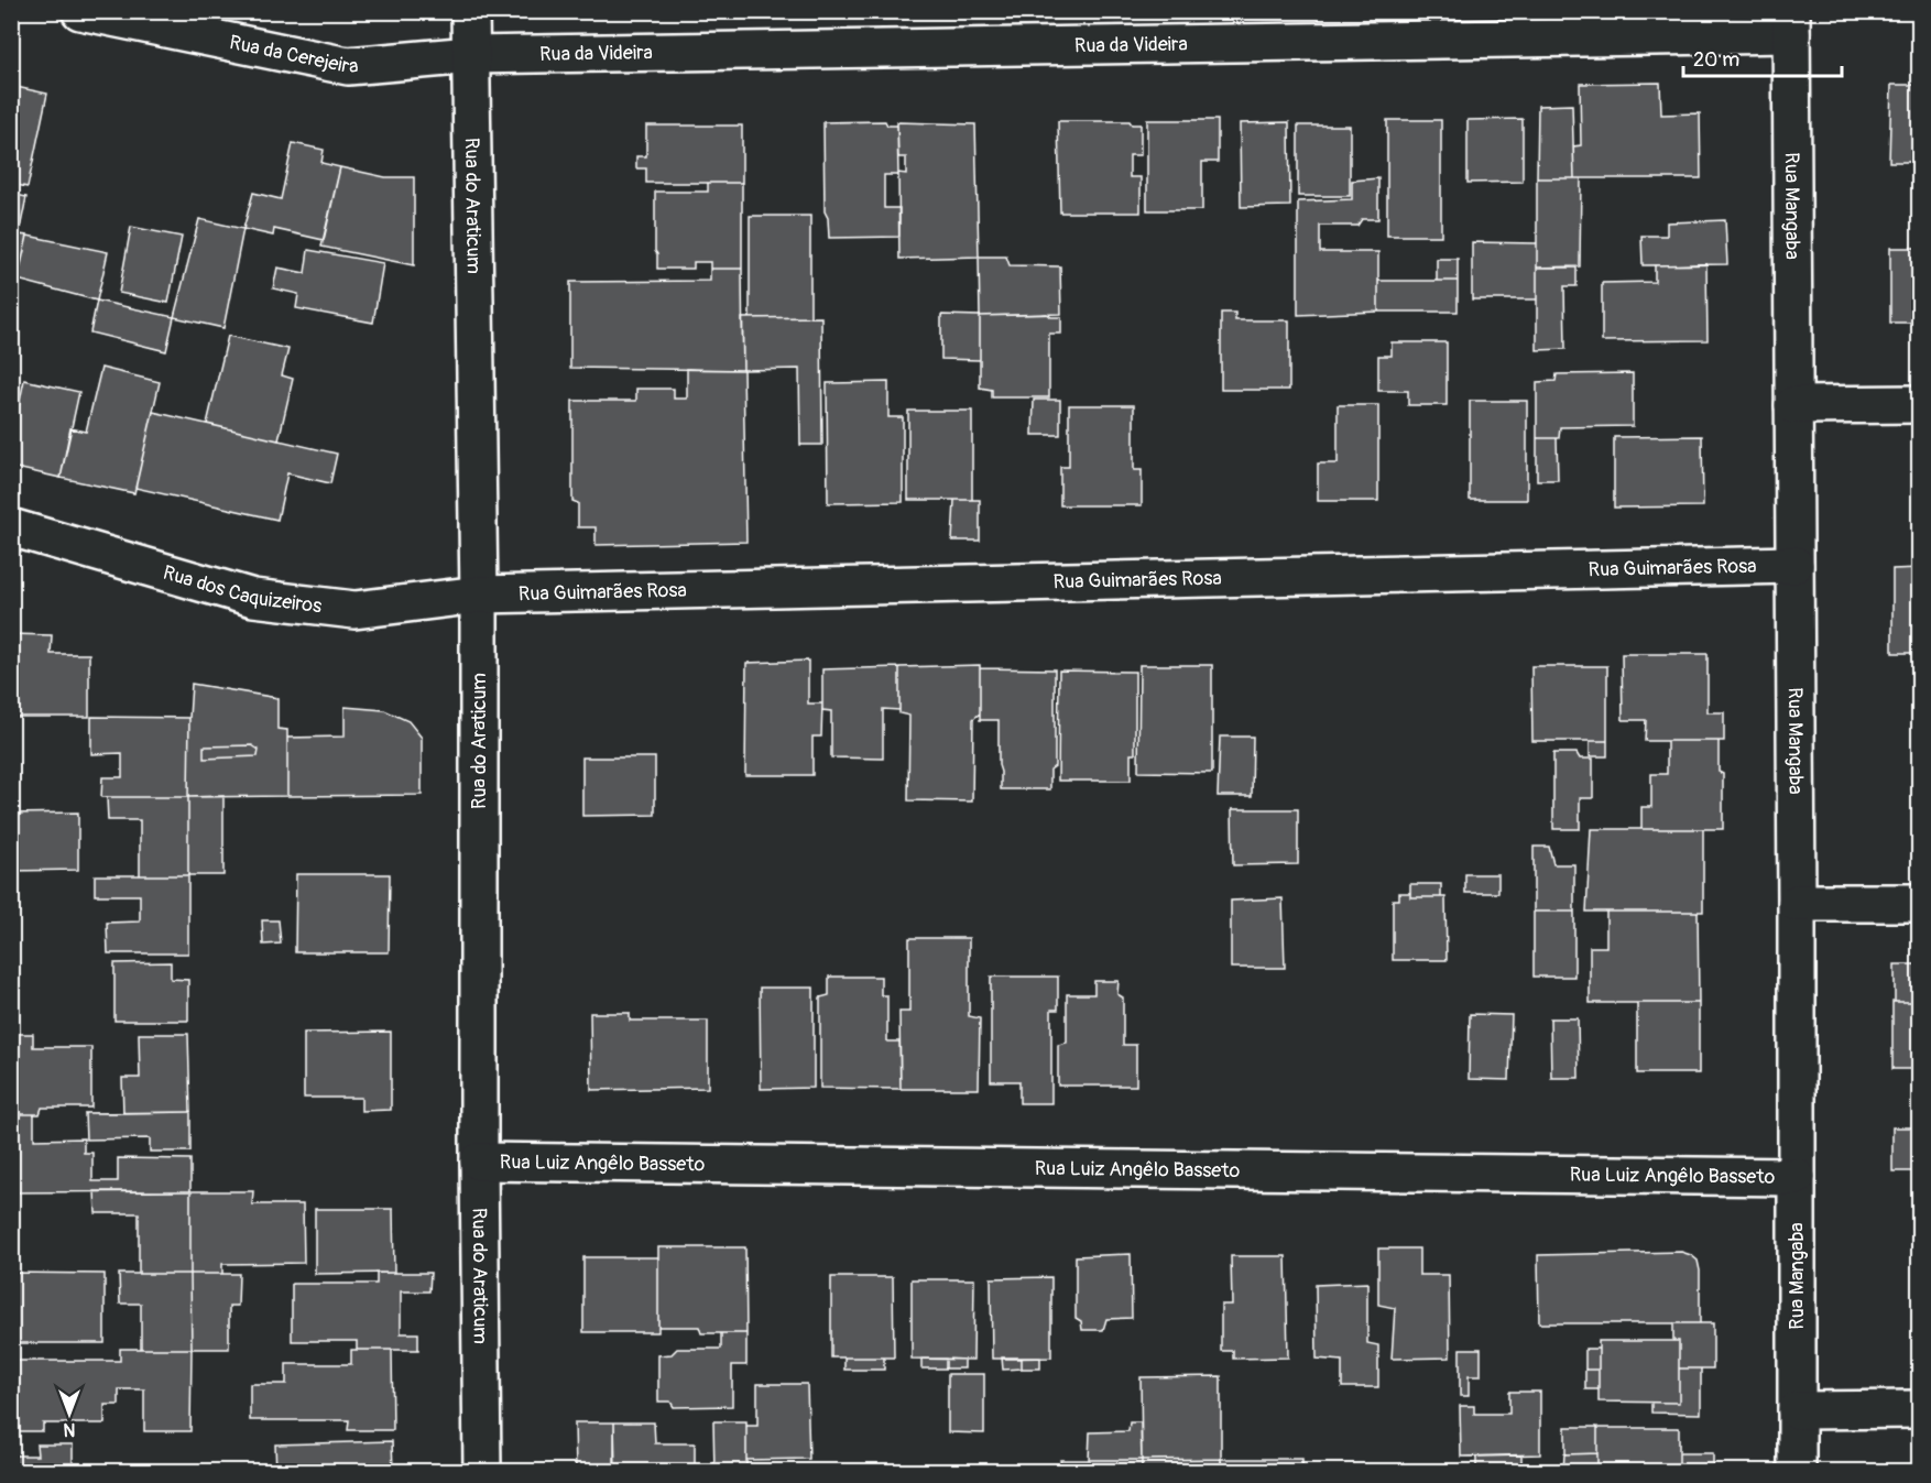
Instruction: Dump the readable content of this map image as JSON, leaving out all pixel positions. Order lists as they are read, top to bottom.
{
  "streets": {
    "street": [
      "Rua da Videira",
      "Rua da Cerejeira",
      "Rua do Araticum",
      "Rua Mangaba",
      "Rua Guimarães Rosa",
      "Rua dos Caquizeiros",
      "Rua Luiz Angêlo Basseto"
    ]
  },
  "crossings": [
    ["Rua da Videira", "Rua da Cerejeira"],
    ["Rua da Videira", "Rua do Araticum"],
    ["Rua da Videira", "Rua Mangaba"],
    ["Rua da Cerejeira", "Rua do Araticum"],
    ["Rua do Araticum", "Rua Guimarães Rosa"],
    ["Rua do Araticum", "Rua dos Caquizeiros"],
    ["Rua do Araticum", "Rua Luiz Angêlo Basseto"],
    ["Rua Mangaba", "Rua Guimarães Rosa"],
    ["Rua Mangaba", "Rua Luiz Angêlo Basseto"],
    ["Rua Guimarães Rosa", "Rua dos Caquizeiros"]
  ],
  "scale_bar": "20 m",
  "north": "bottom"
}
